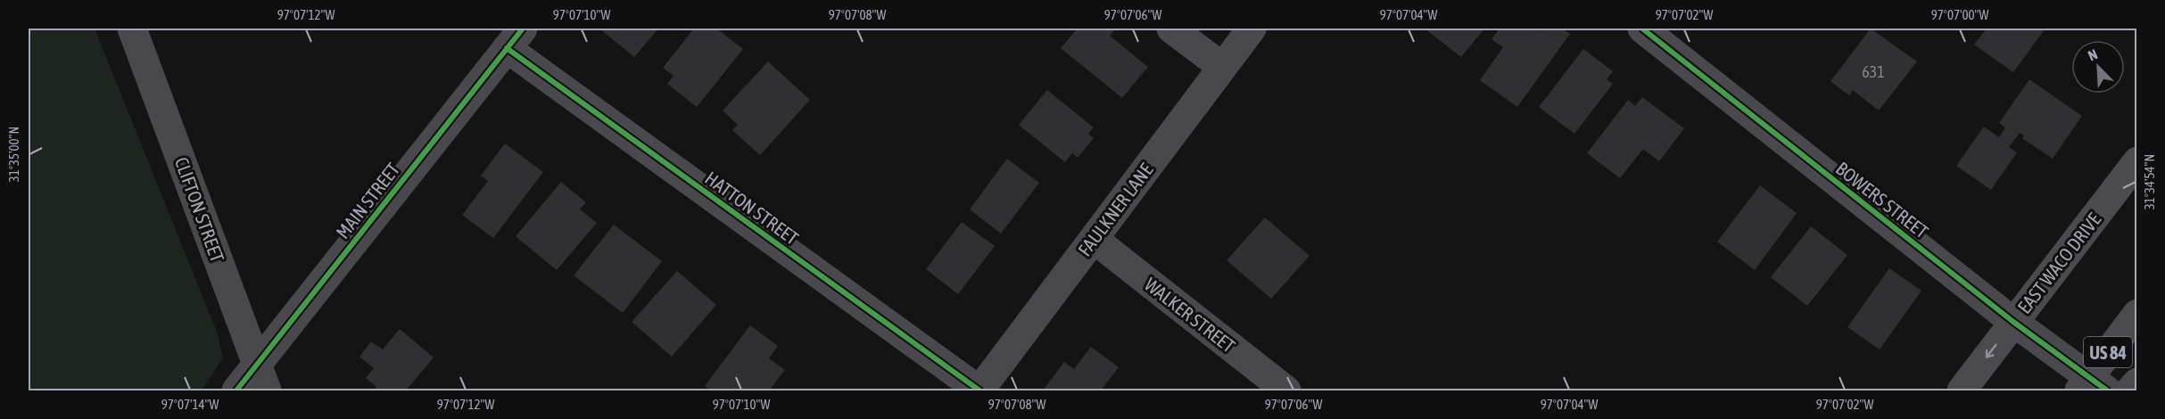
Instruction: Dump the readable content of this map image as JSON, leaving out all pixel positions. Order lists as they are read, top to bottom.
{
  "streets": {
    "main road": ["EAST WACO DRIVE", "US 84"],
    "street": [
      "BOWERS STREET",
      "MAIN STREET",
      "HATTON STREET",
      "CLIFTON STREET",
      "FAULKNER LANE",
      "WALKER STREET"
    ]
  },
  "crossings": [
    ["BOWERS STREET", "EAST WACO DRIVE"],
    ["MAIN STREET", "HATTON STREET"],
    ["MAIN STREET", "CLIFTON STREET"],
    ["HATTON STREET", "FAULKNER LANE"],
    ["FAULKNER LANE", "WALKER STREET"]
  ],
  "house_numbers": ["631"],
  "north": "top left",
  "coordinates": [
    "97°07'12\"W",
    "97°07'10\"W",
    "97°07'08\"W",
    "97°07'06\"W",
    "97°07'04\"W",
    "97°07'02\"W",
    "97°07'00\"W",
    "31°35'00\"N",
    "31°34'54\"N",
    "97°07'14\"W"
  ]
}
